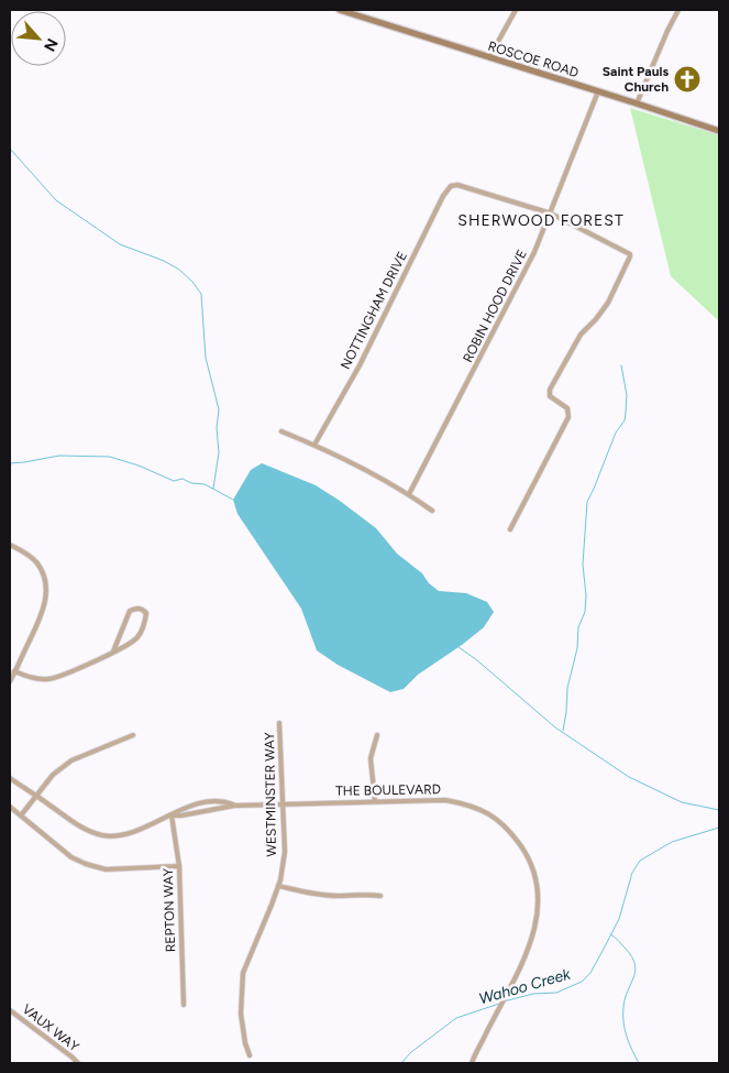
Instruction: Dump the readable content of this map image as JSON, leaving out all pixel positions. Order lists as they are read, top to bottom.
{
  "streets": {
    "main road": ["ROSCOE ROAD"],
    "street": [
      "ROBIN HOOD DRIVE",
      "NOTTINGHAM DRIVE",
      "THE BOULEVARD",
      "WESTMINSTER WAY",
      "REPTON WAY",
      "VAUX WAY"
    ]
  },
  "crossings": [
    ["ROSCOE ROAD", "ROBIN HOOD DRIVE"],
    ["ROBIN HOOD DRIVE", "NOTTINGHAM DRIVE"],
    ["THE BOULEVARD", "WESTMINSTER WAY"],
    ["THE BOULEVARD", "REPTON WAY"]
  ],
  "districts": ["SHERWOOD FOREST"],
  "water": ["Wahoo Creek"],
  "places": {
    "church": ["Saint Pauls Church"]
  },
  "north": "bottom right"
}
